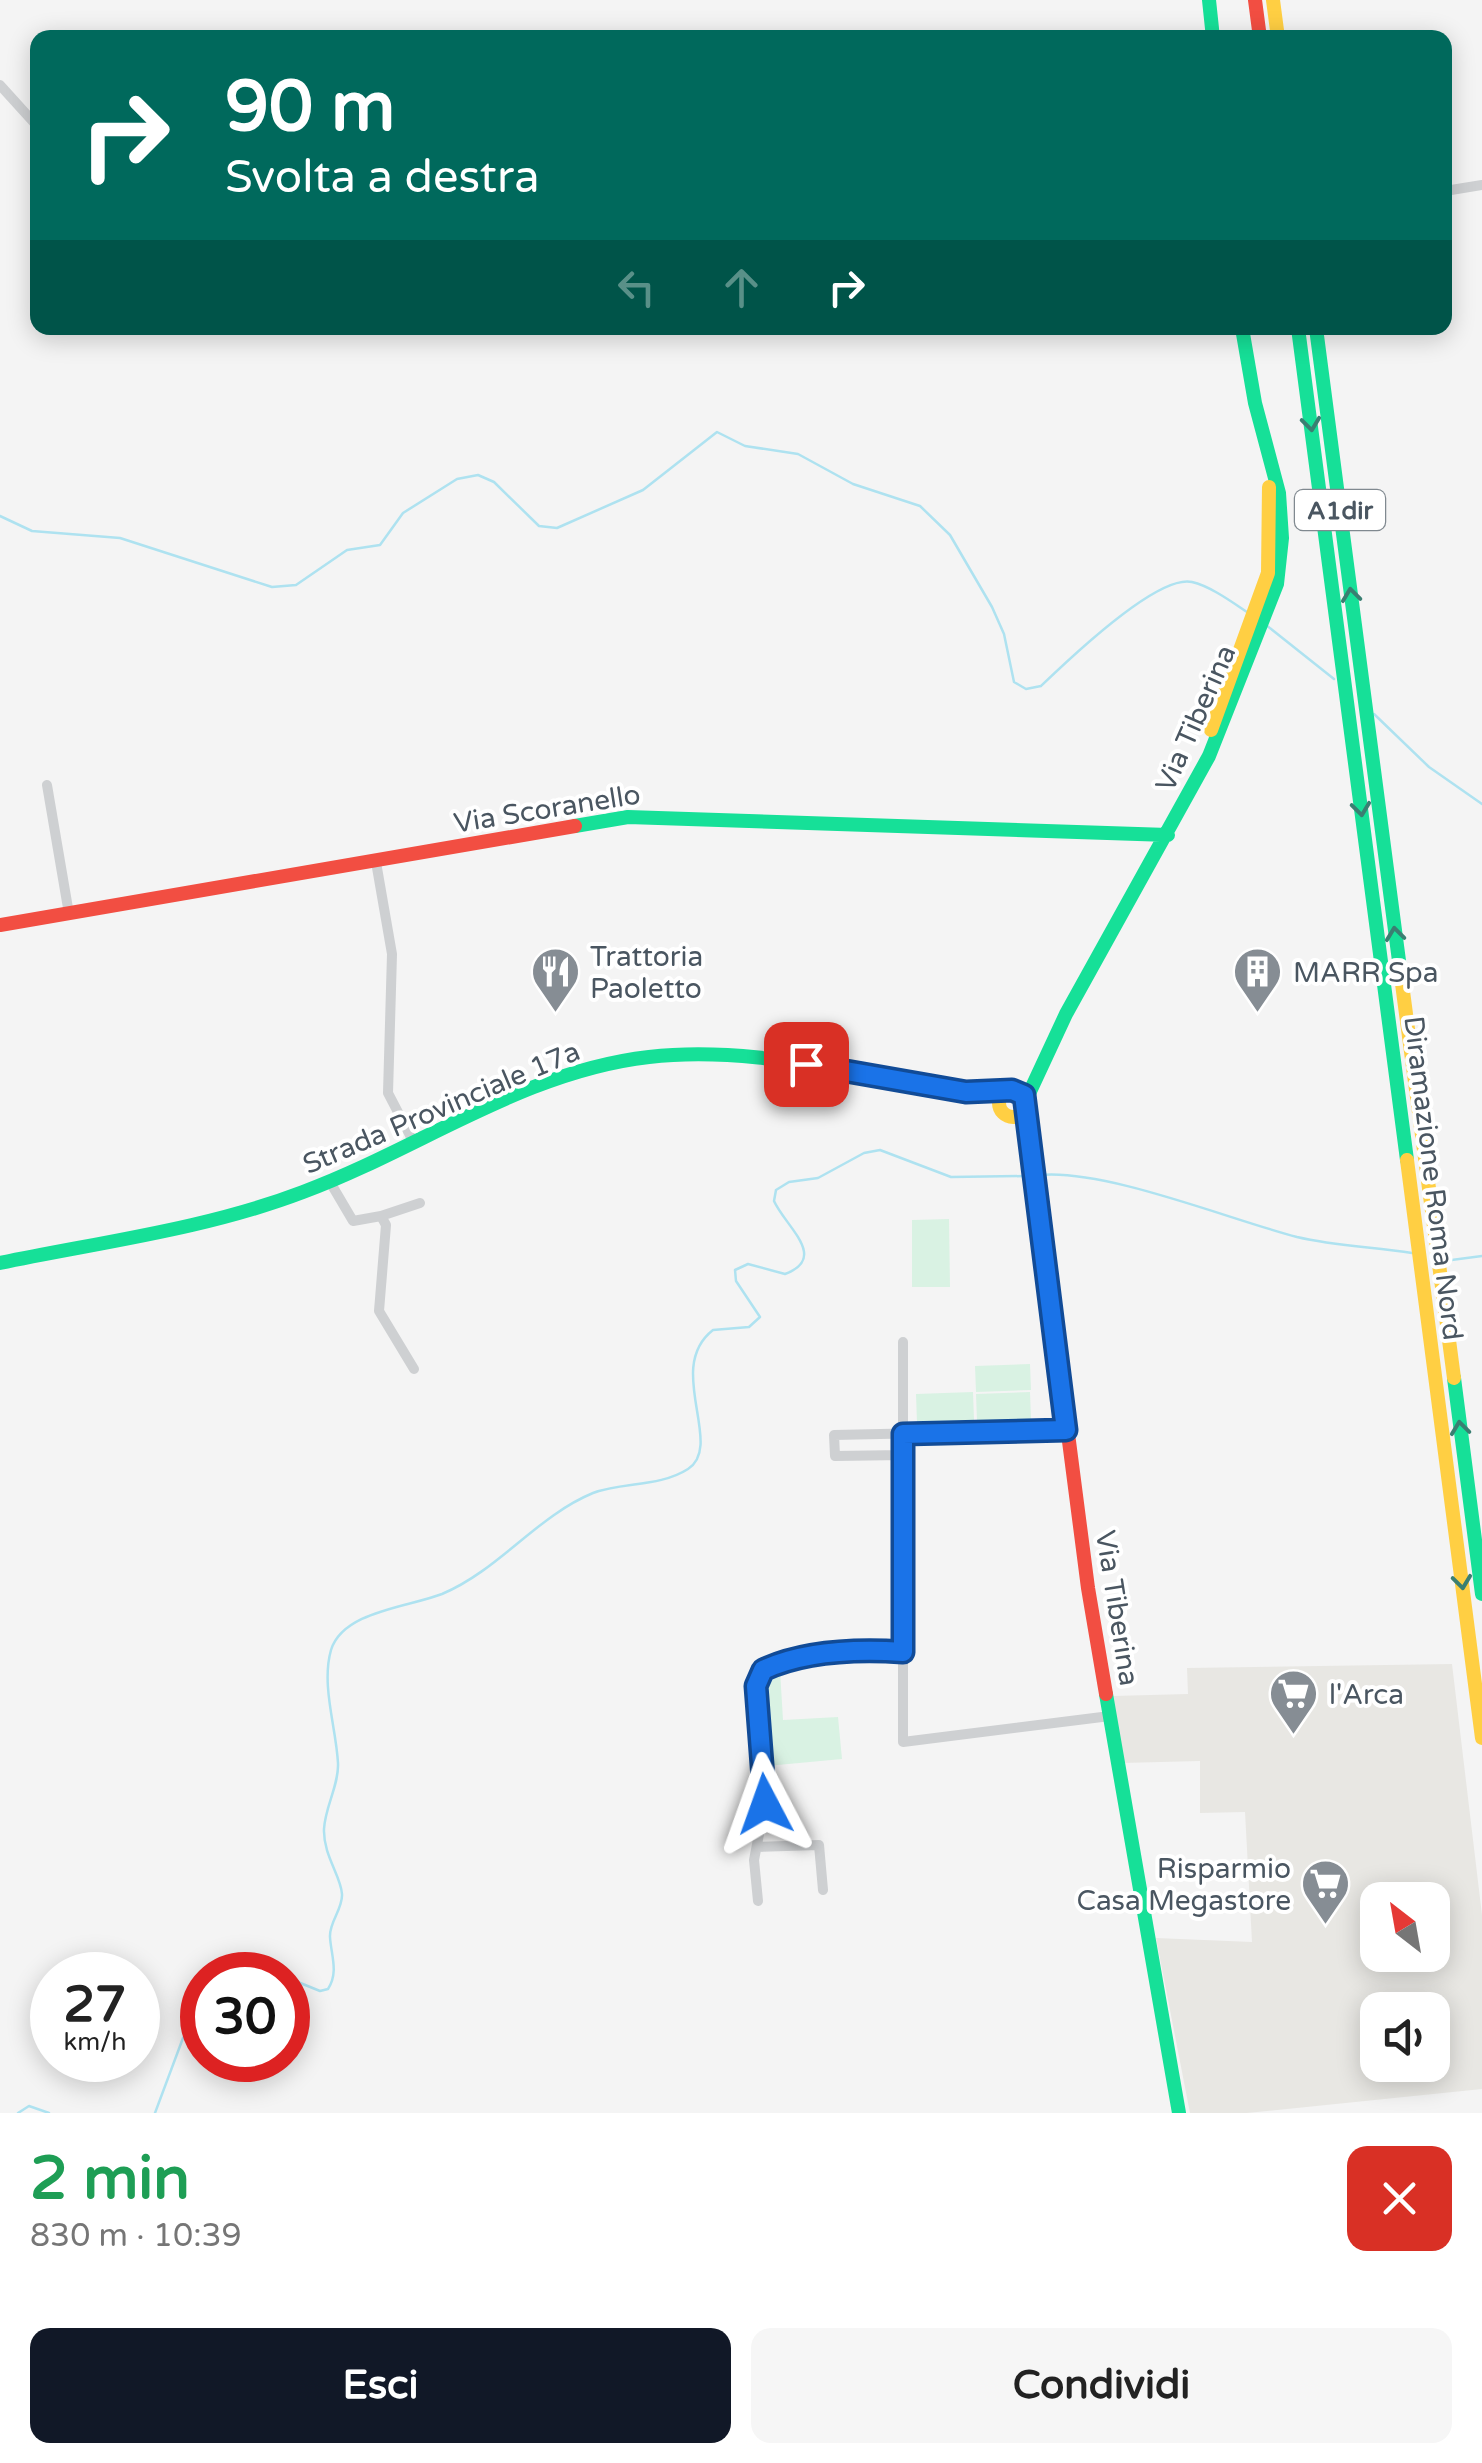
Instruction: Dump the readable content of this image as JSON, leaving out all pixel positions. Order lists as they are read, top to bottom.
{
  "streets": {
    "main road": [
      "A1dir",
      "Via Tiberina",
      "Via Scoranello",
      "Strada Provinciale 17a",
      "Diramazione Roma Nord"
    ]
  },
  "crossings": [
    ["Via Tiberina", "Via Scoranello"]
  ],
  "places": {
    "restaurant": ["Trattoria Paoletto"],
    "building": ["MARR Spa"],
    "supermarket": ["l'Arca", "Risparmio Casa Megastore"]
  },
  "north": "top left",
  "page": {
    "turn": ["90 m", "Svolta a destra"],
    "speed": "27 km/h",
    "limit": "30",
    "heading": ["2 min", "830 m · 10:39"],
    "buttons": ["Esci", "Condividi"]
  }
}
